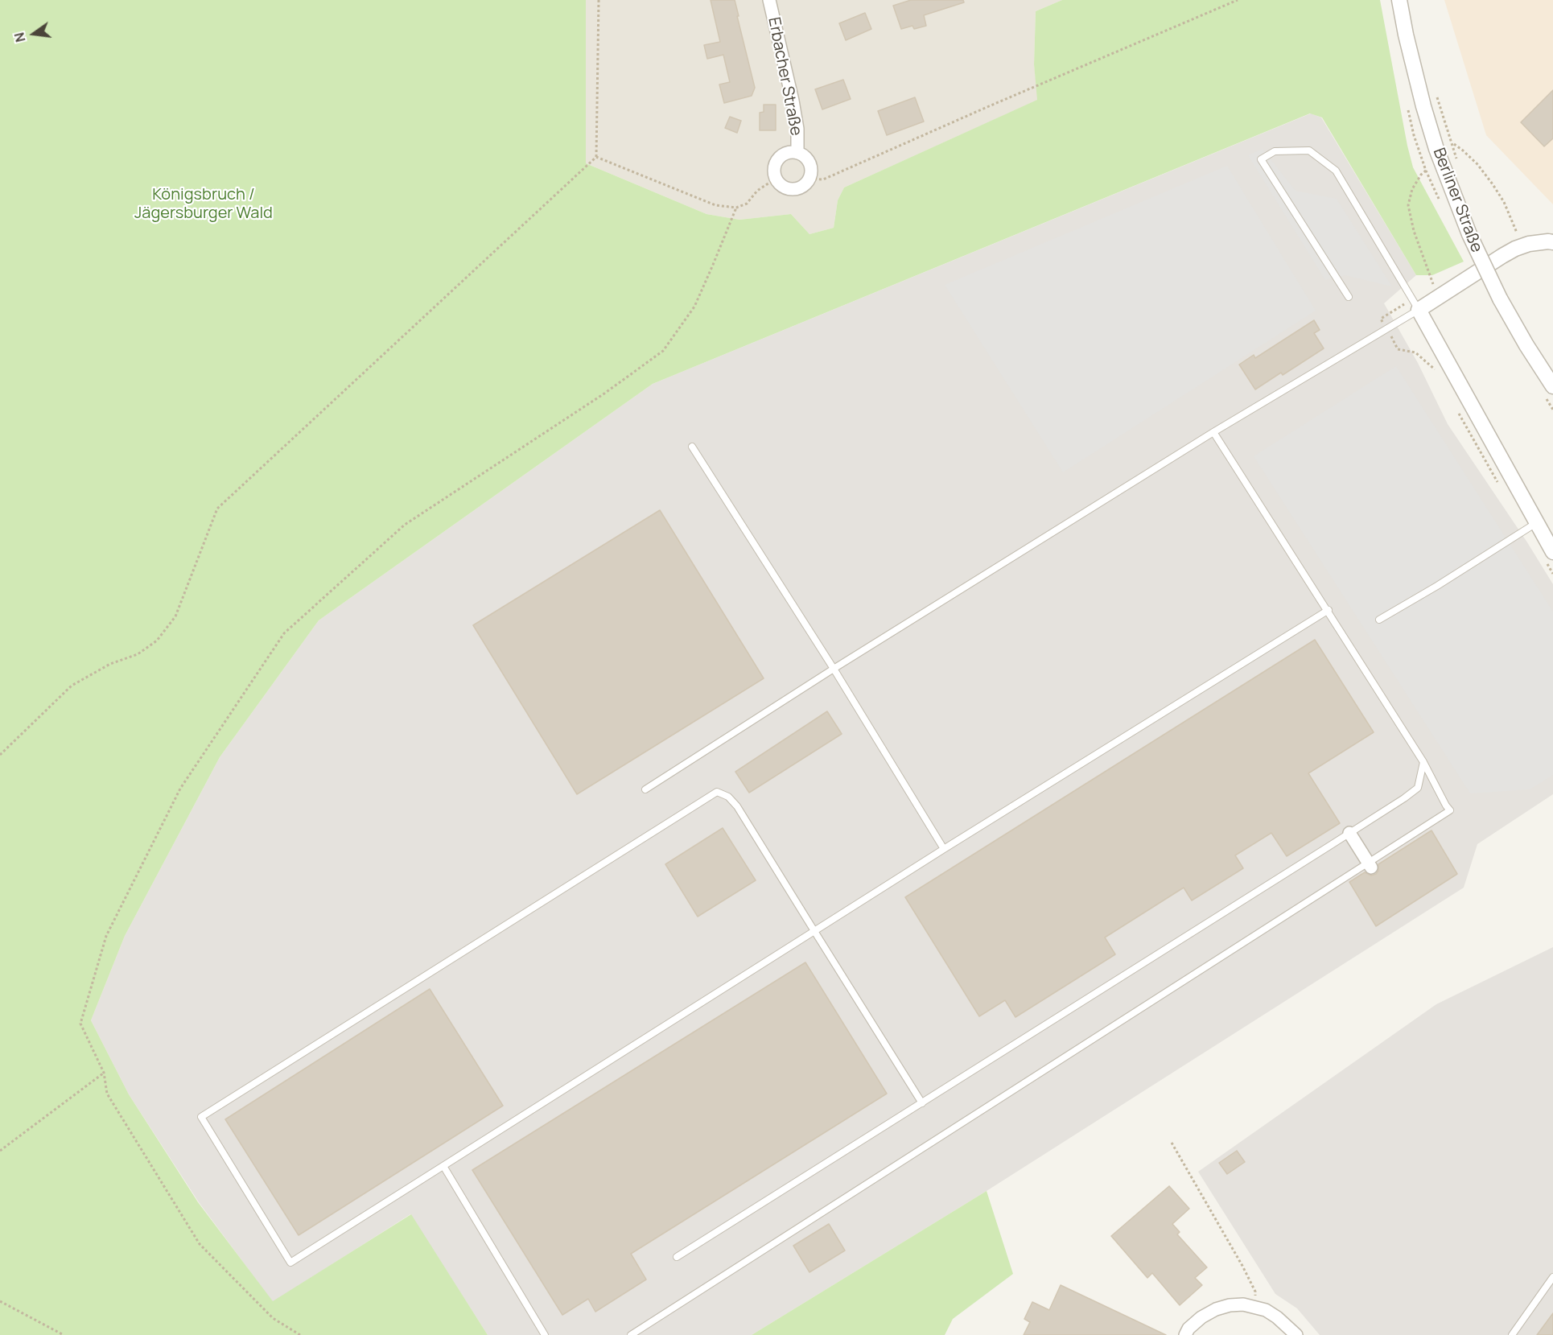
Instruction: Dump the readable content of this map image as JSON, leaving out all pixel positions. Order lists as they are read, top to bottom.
{
  "streets": {
    "street": ["Erbacher Straße", "Berliner Straße"]
  },
  "parks": ["Königsbruch / Jägersburger Wald"],
  "north": "left"
}
